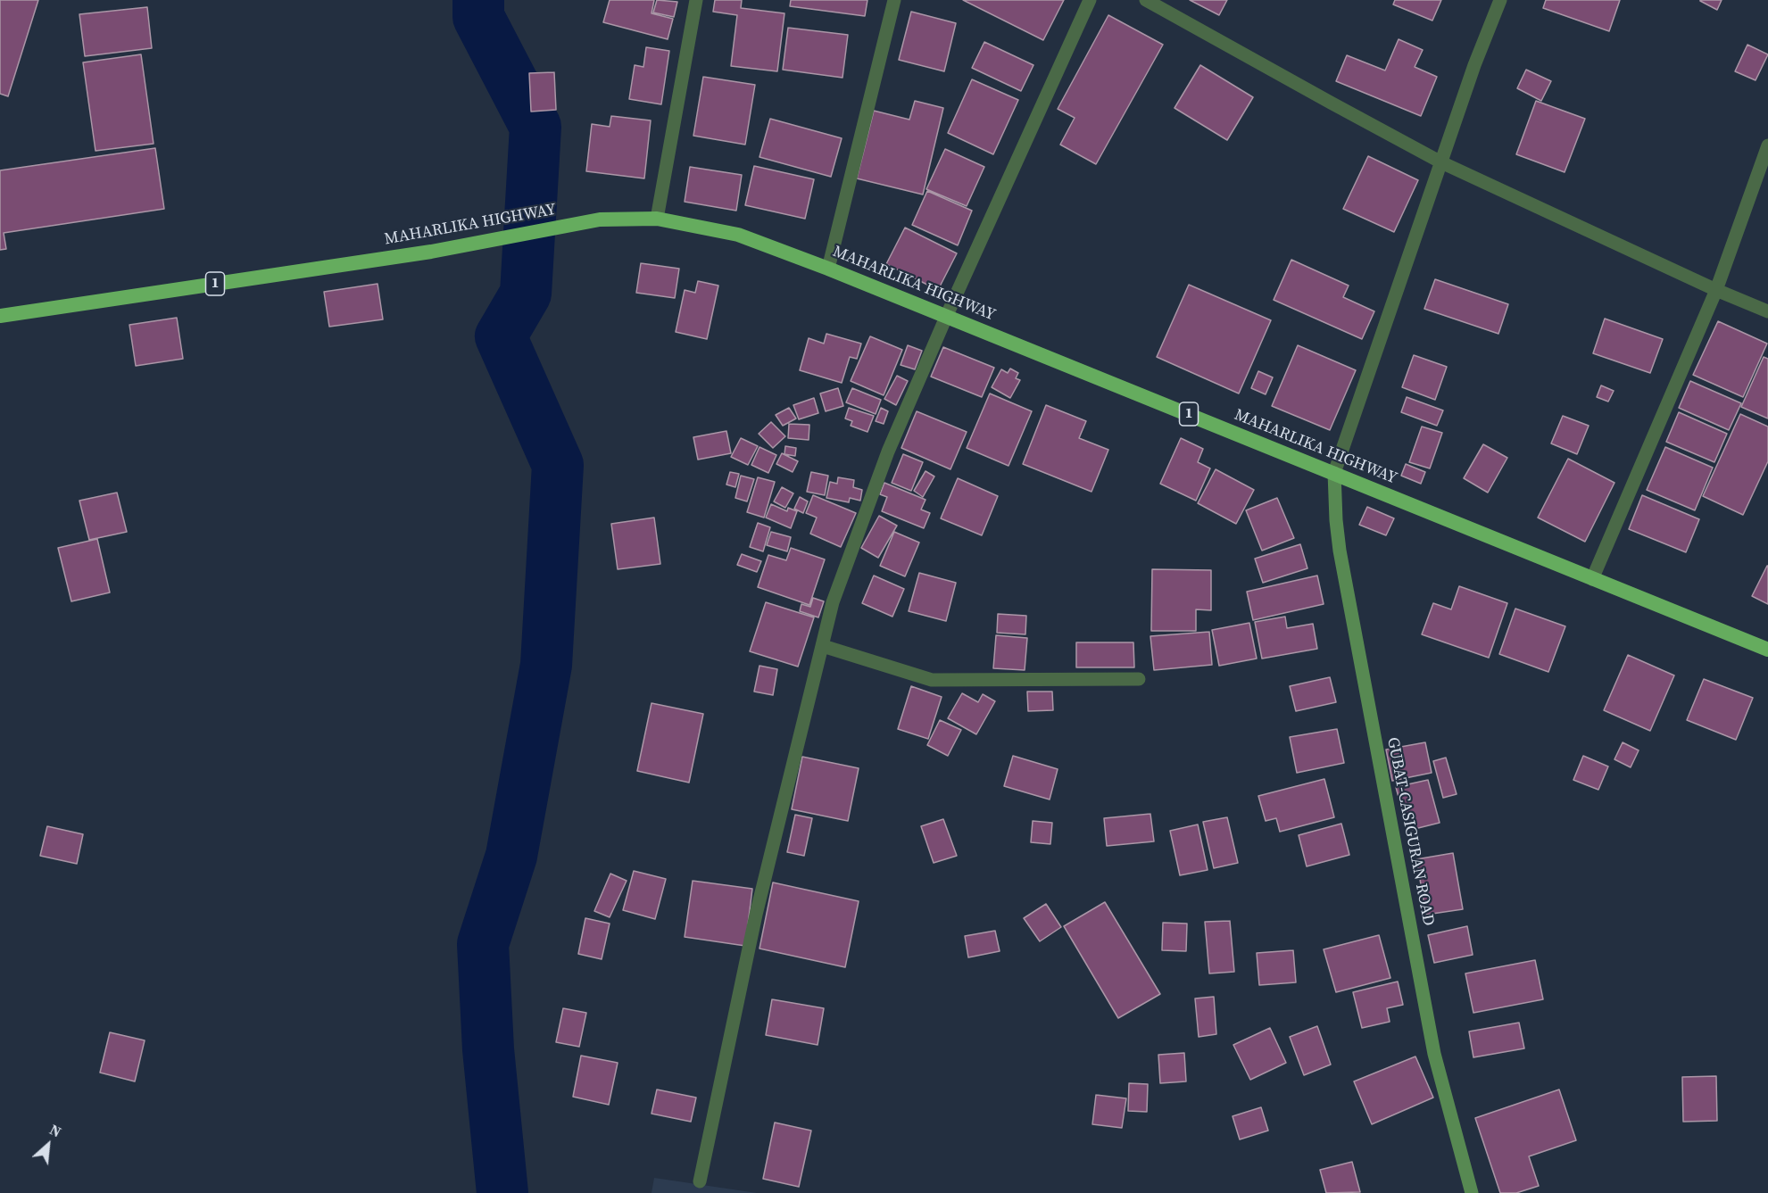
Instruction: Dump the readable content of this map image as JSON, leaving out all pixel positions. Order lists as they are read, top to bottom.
{
  "streets": {
    "highway": ["MAHARLIKA HIGHWAY", "1"],
    "main road": ["GUBAT-CASIGURAN ROAD"]
  },
  "crossings": [
    ["MAHARLIKA HIGHWAY", "GUBAT-CASIGURAN ROAD"]
  ],
  "north": "top right"
}
